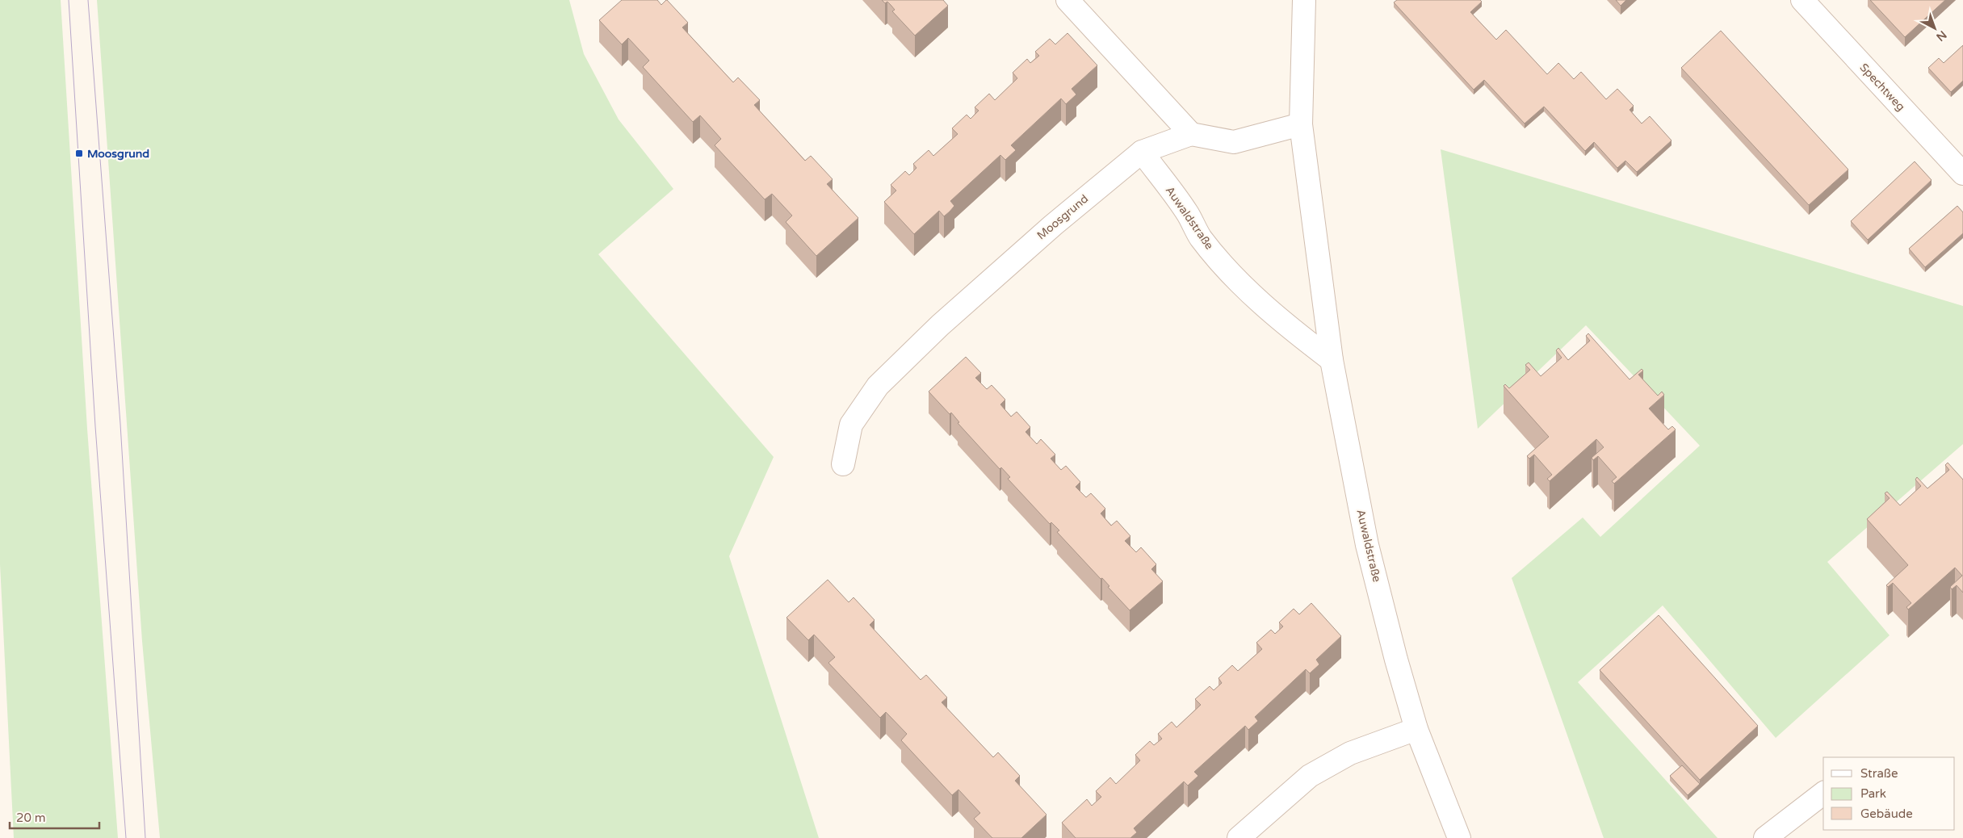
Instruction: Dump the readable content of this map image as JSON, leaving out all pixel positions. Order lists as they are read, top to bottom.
{
  "streets": {
    "street": ["Spechtweg", "Moosgrund", "Auwaldstraße"]
  },
  "crossings": [
    ["Moosgrund", "Auwaldstraße"]
  ],
  "places": {
    "transit": ["Moosgrund"]
  },
  "legend": ["Straße", "Park", "Gebäude"],
  "scale_bar": "20 m",
  "north": "bottom right"
}
